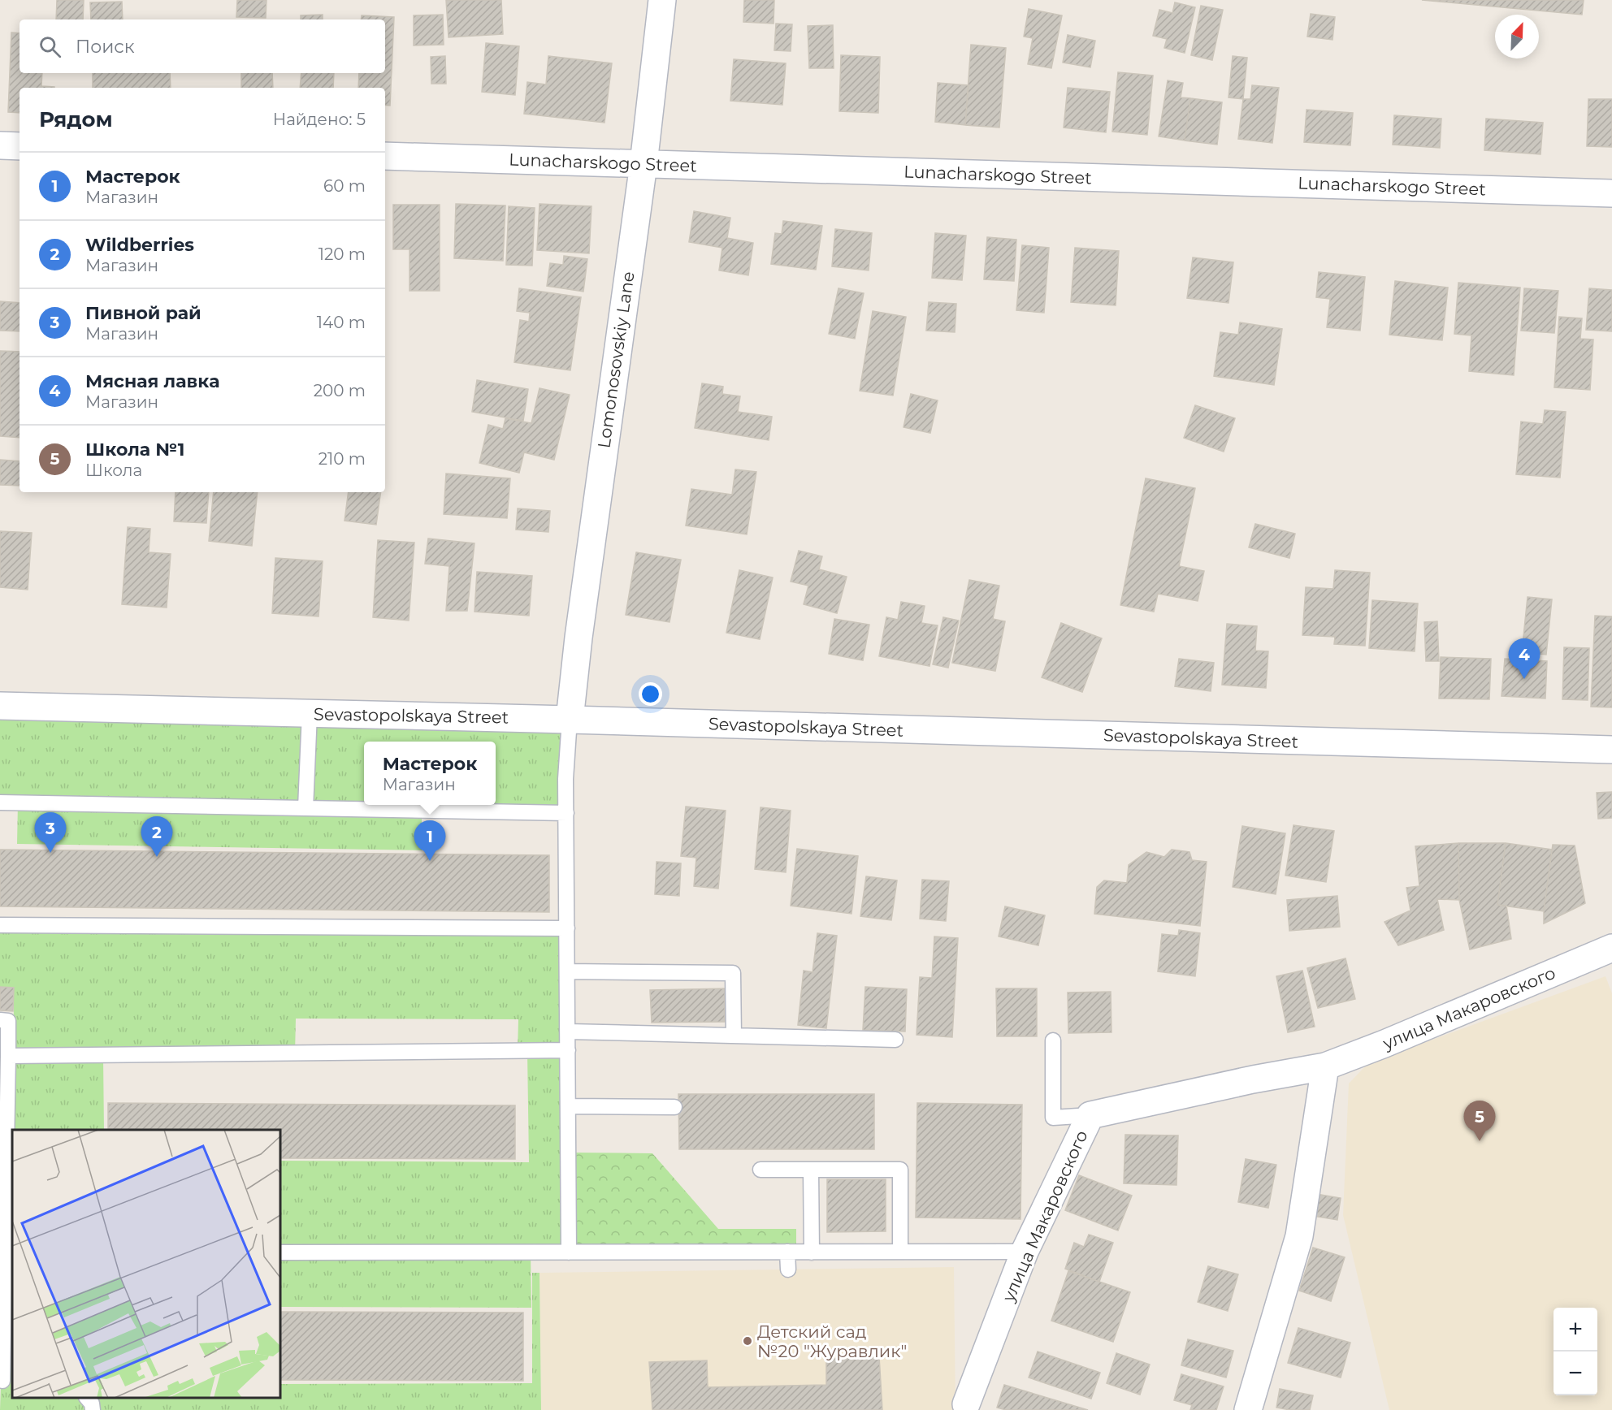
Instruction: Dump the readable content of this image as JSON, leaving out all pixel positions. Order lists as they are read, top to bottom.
{
  "streets": {
    "street": [
      "Lunacharskogo Street",
      "Lomonosovskiy Lane",
      "Sevastopolskaya Street",
      "улица Макаровского"
    ]
  },
  "crossings": [
    ["Lunacharskogo Street", "Lomonosovskiy Lane"],
    ["Lomonosovskiy Lane", "Sevastopolskaya Street"]
  ],
  "places": ["Детский сад №20 \"Журавлик\""],
  "north": "top right",
  "page": {
    "search": "Поиск",
    "heading": ["Рядом", "Найдено: 5"],
    "list": [
      {
        "mark": "1",
        "name": "Мастерок",
        "note": "Магазин",
        "value": "60 m"
      },
      {
        "mark": "2",
        "name": "Wildberries",
        "note": "Магазин",
        "value": "120 m"
      },
      {
        "mark": "3",
        "name": "Пивной рай",
        "note": "Магазин",
        "value": "140 m"
      },
      {
        "mark": "4",
        "name": "Мясная лавка",
        "note": "Магазин",
        "value": "200 m"
      },
      {
        "mark": "5",
        "name": "Школа №1",
        "note": "Школа",
        "value": "210 m"
      }
    ],
    "pins": [
      "4",
      "3",
      "2",
      "1",
      "5"
    ],
    "popup": ["Мастерок", "Магазин"],
    "map_buttons": ["+", "−"]
  }
}
